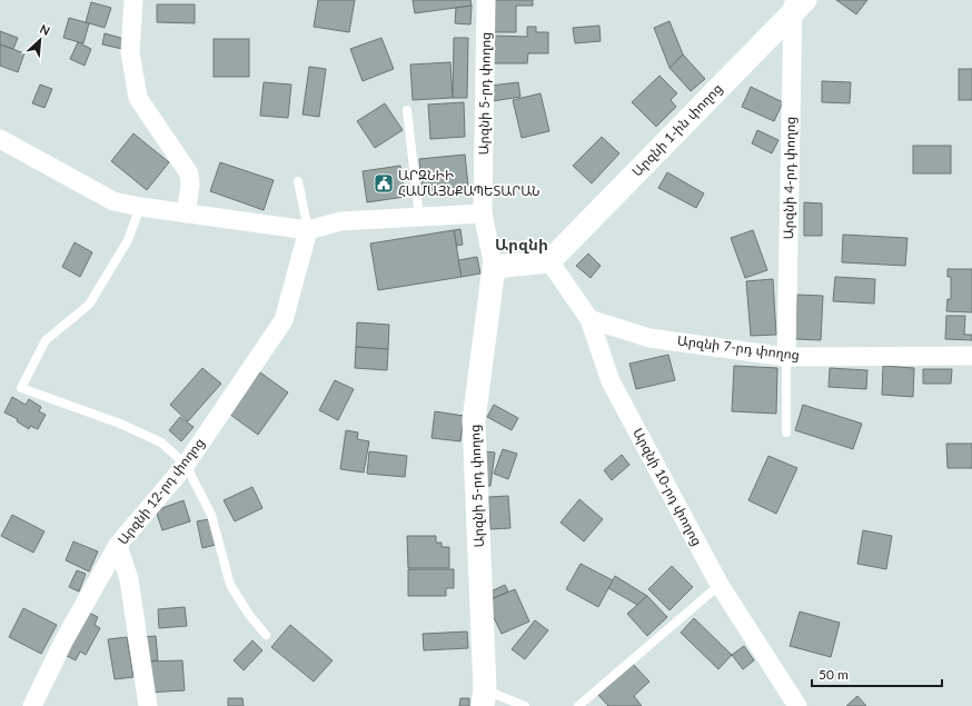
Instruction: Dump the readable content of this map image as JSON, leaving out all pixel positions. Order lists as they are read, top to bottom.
{
  "streets": {
    "street": [
      "Արզնի 5-րդ փողոց",
      "Արզնի 1-ին փողոց",
      "Արզնի 4-րդ փողոց",
      "Արզնի 7-րդ փողոց",
      "Արզնի 10-րդ փողոց",
      "Արզնի 12-րդ փողոց"
    ]
  },
  "crossings": [
    ["Արզնի 1-ին փողոց", "Արզնի 4-րդ փողոց"],
    ["Արզնի 1-ին փողոց", "Արզնի 10-րդ փողոց"],
    ["Արզնի 4-րդ փողոց", "Արզնի 7-րդ փողոց"],
    ["Արզնի 7-րդ փողոց", "Արզնի 10-րդ փողոց"]
  ],
  "districts": ["Արզնի"],
  "places": {
    "public building": ["ԱՐԶՆԻԻ ՀԱՄԱՅՆՔԱՊԵՏԱՐԱՆ"]
  },
  "scale_bar": "50 m",
  "north": "top right"
}
